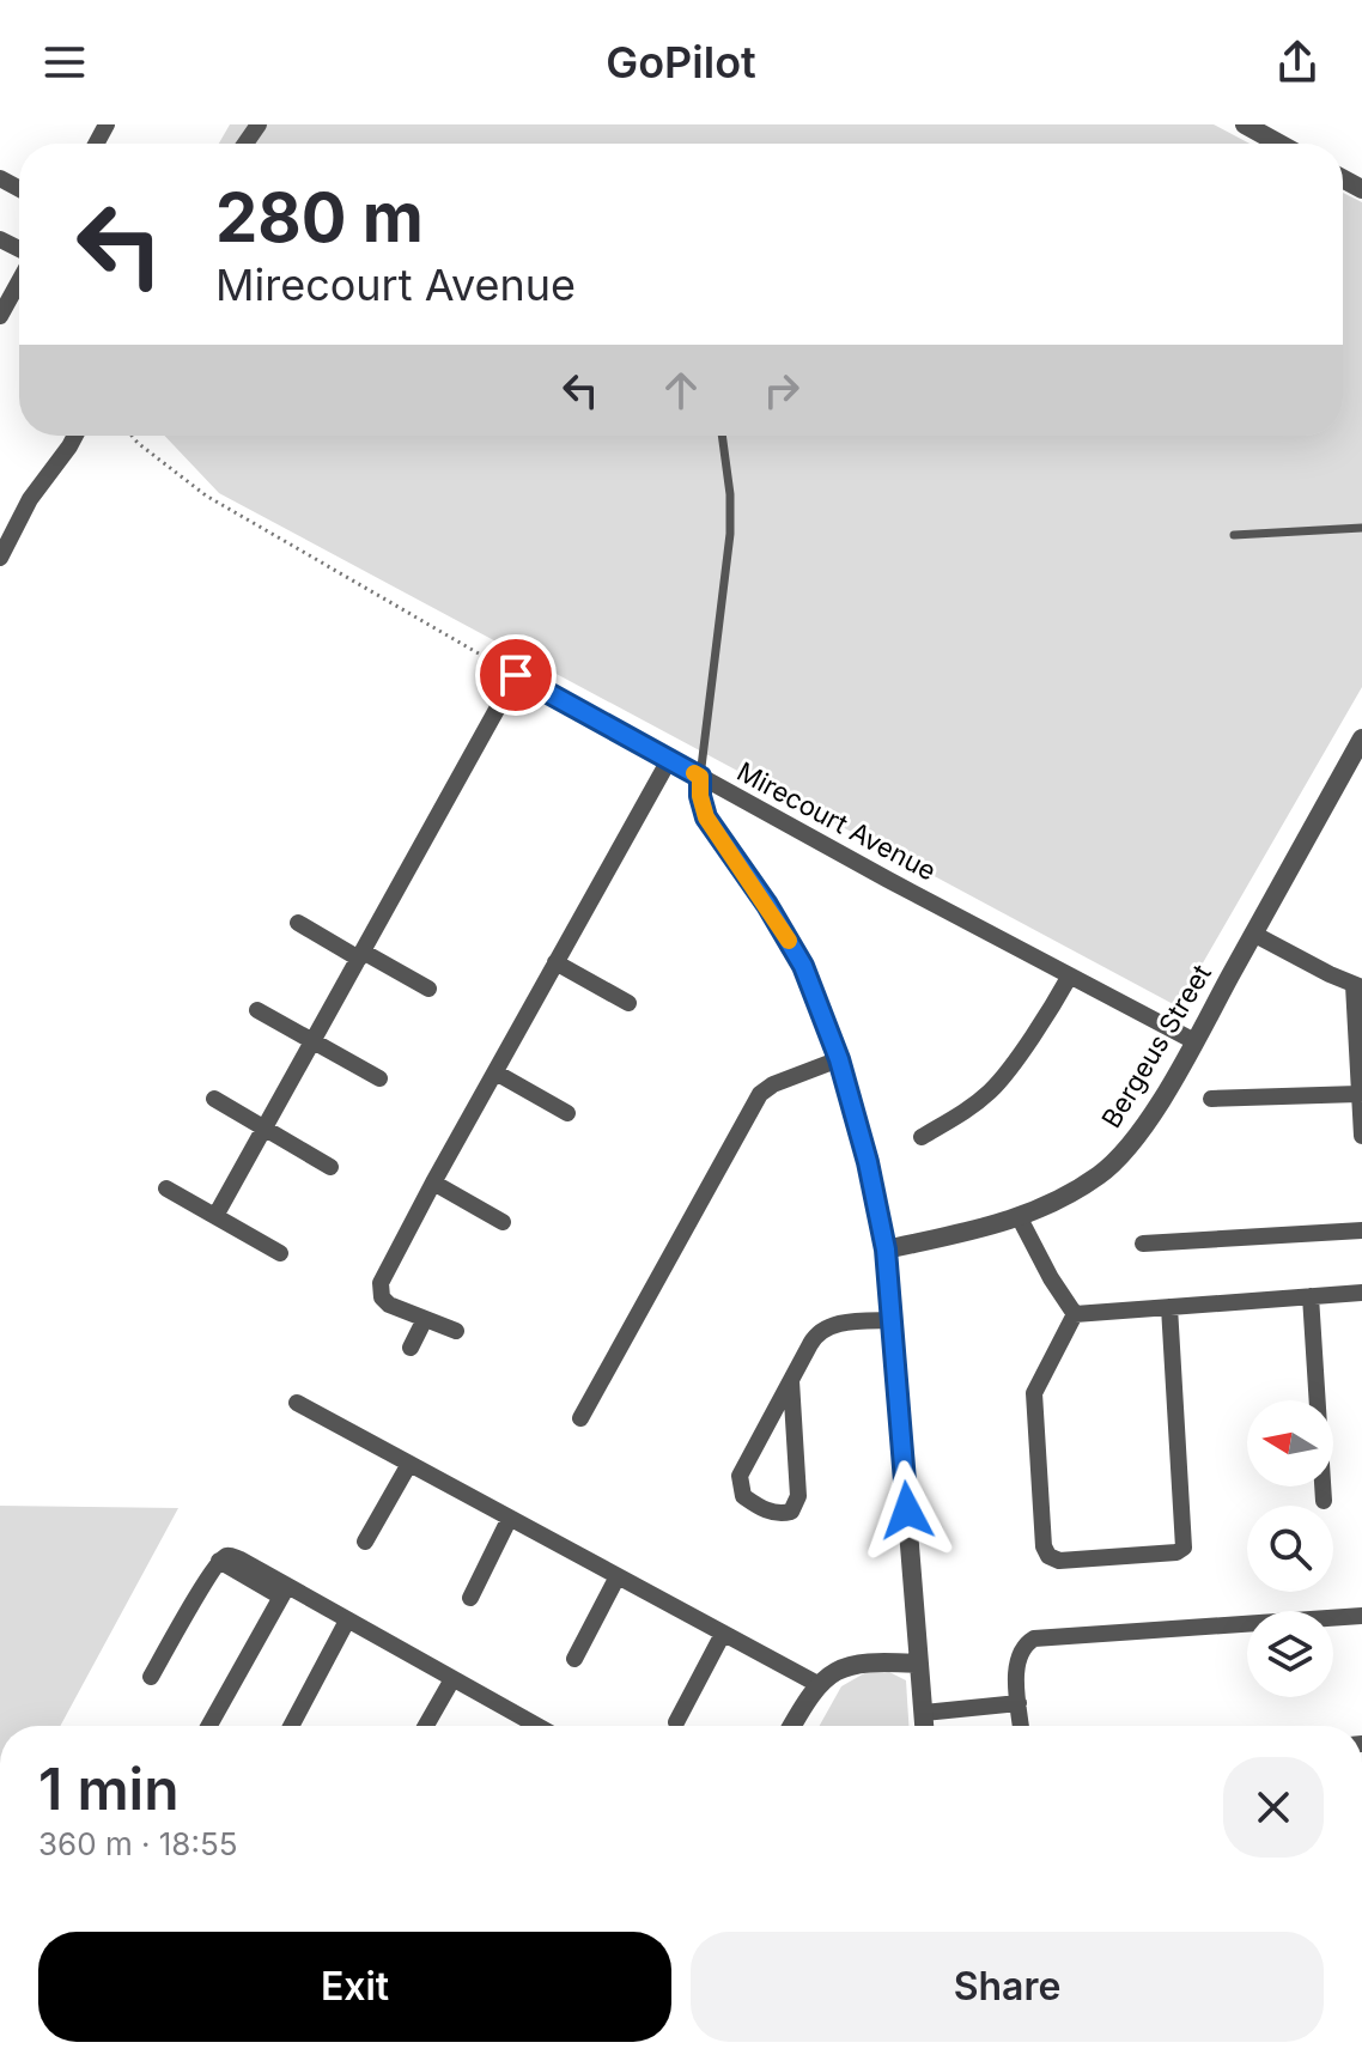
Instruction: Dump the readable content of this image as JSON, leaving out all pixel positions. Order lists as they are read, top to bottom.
{
  "streets": {
    "street": ["Mirecourt Avenue", "Bergeus Street"]
  },
  "crossings": [
    ["Mirecourt Avenue", "Bergeus Street"]
  ],
  "north": "left",
  "page": {
    "header": "GoPilot",
    "turn": ["280 m", "Mirecourt Avenue"],
    "heading": ["1 min", "360 m · 18:55"],
    "buttons": ["Exit", "Share"]
  }
}
